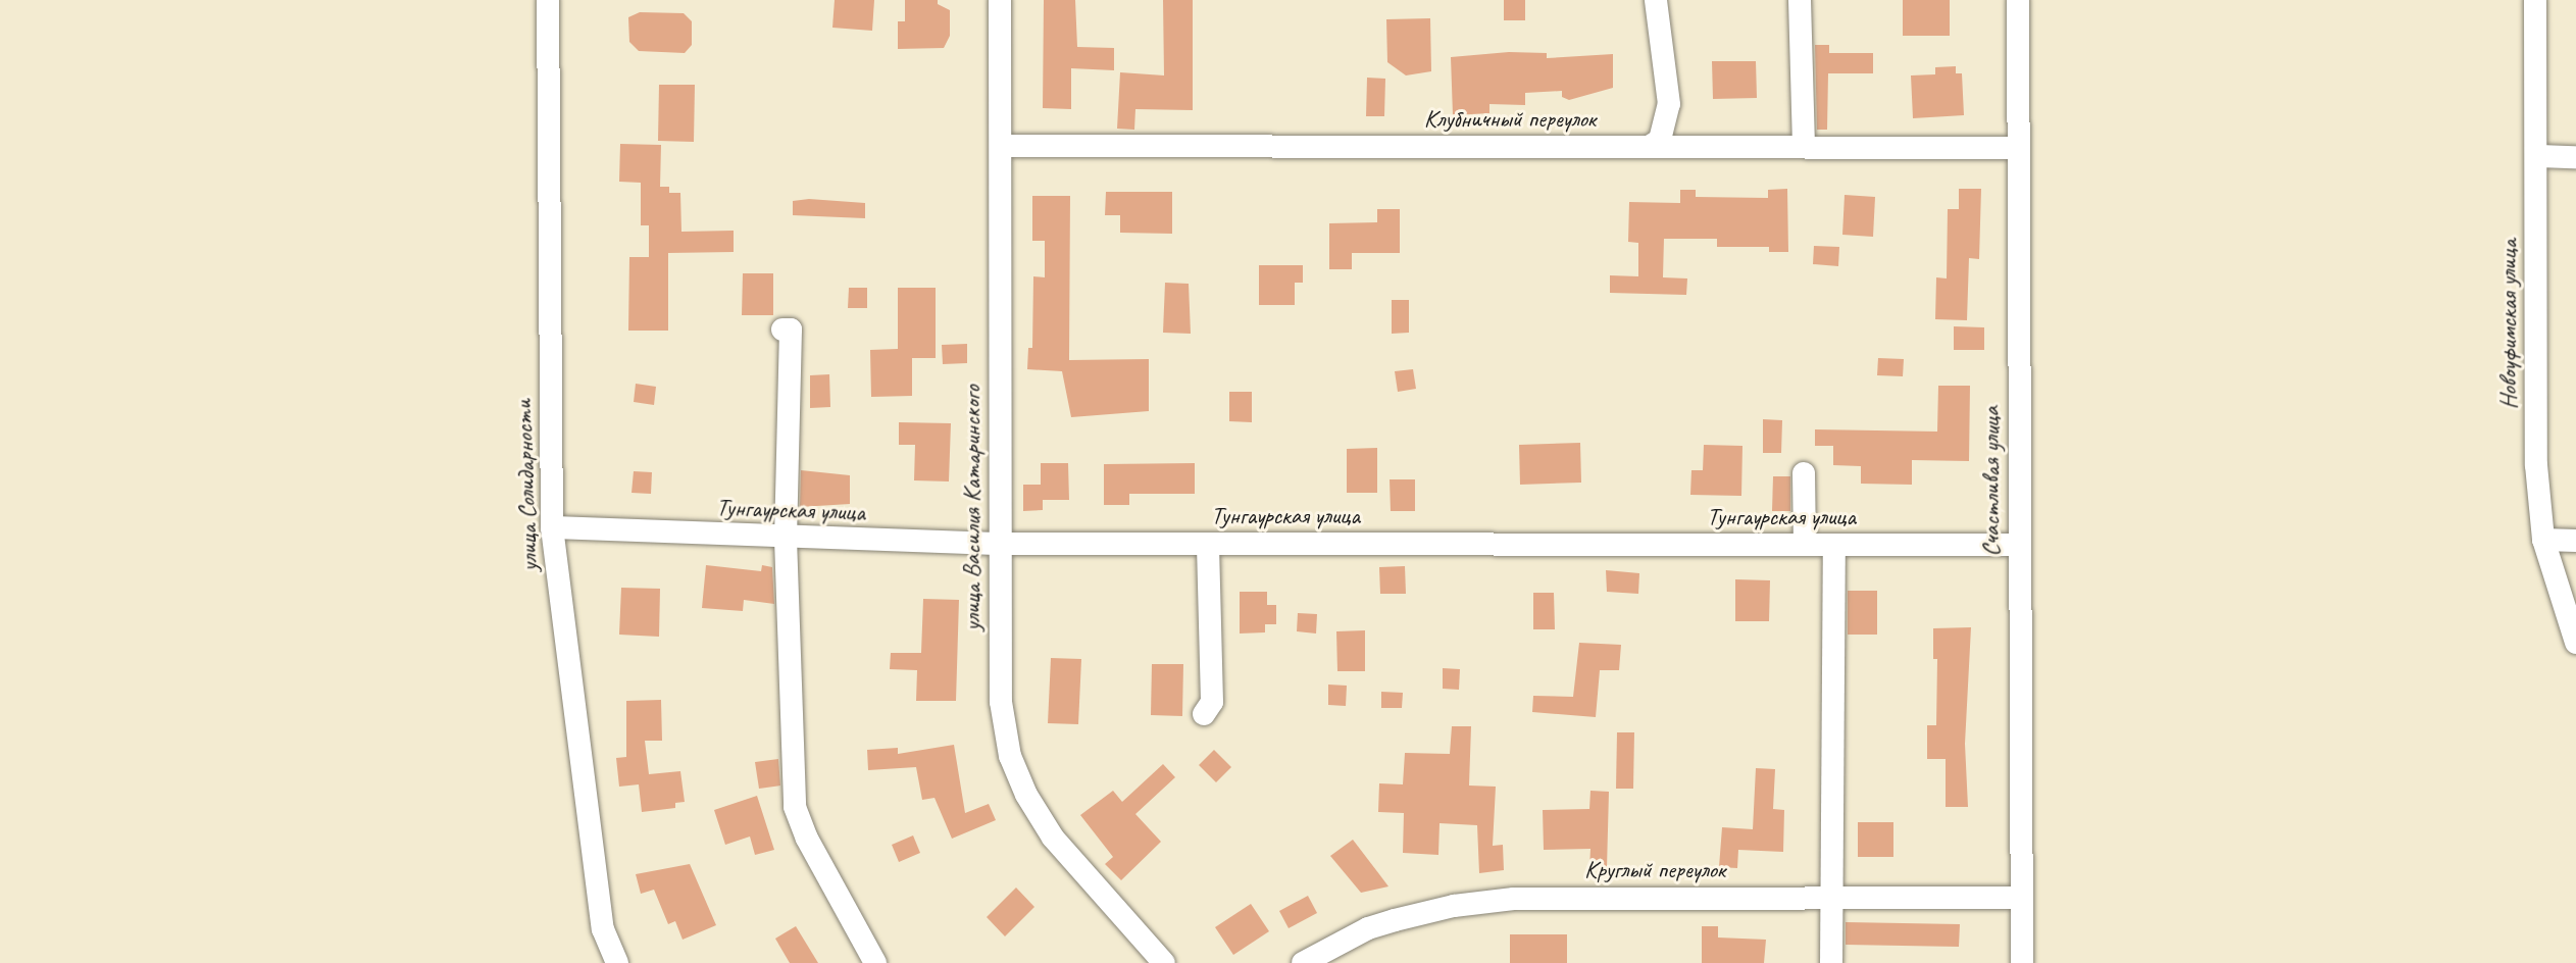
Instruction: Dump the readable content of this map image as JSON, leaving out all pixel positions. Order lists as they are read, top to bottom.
{
  "streets": {
    "street": [
      "Клубничный переулок",
      "Новоуфимская улица",
      "Счастливая улица",
      "улица Солидарности",
      "улица Василия Катаринского",
      "Тунгаурская улица",
      "Круглый переулок"
    ]
  },
  "crossings": [
    ["Клубничный переулок", "Счастливая улица"],
    ["Клубничный переулок", "улица Василия Катаринского"],
    ["Счастливая улица", "Тунгаурская улица"],
    ["Счастливая улица", "Круглый переулок"],
    ["улица Солидарности", "Тунгаурская улица"],
    ["улица Василия Катаринского", "Тунгаурская улица"]
  ]
}
